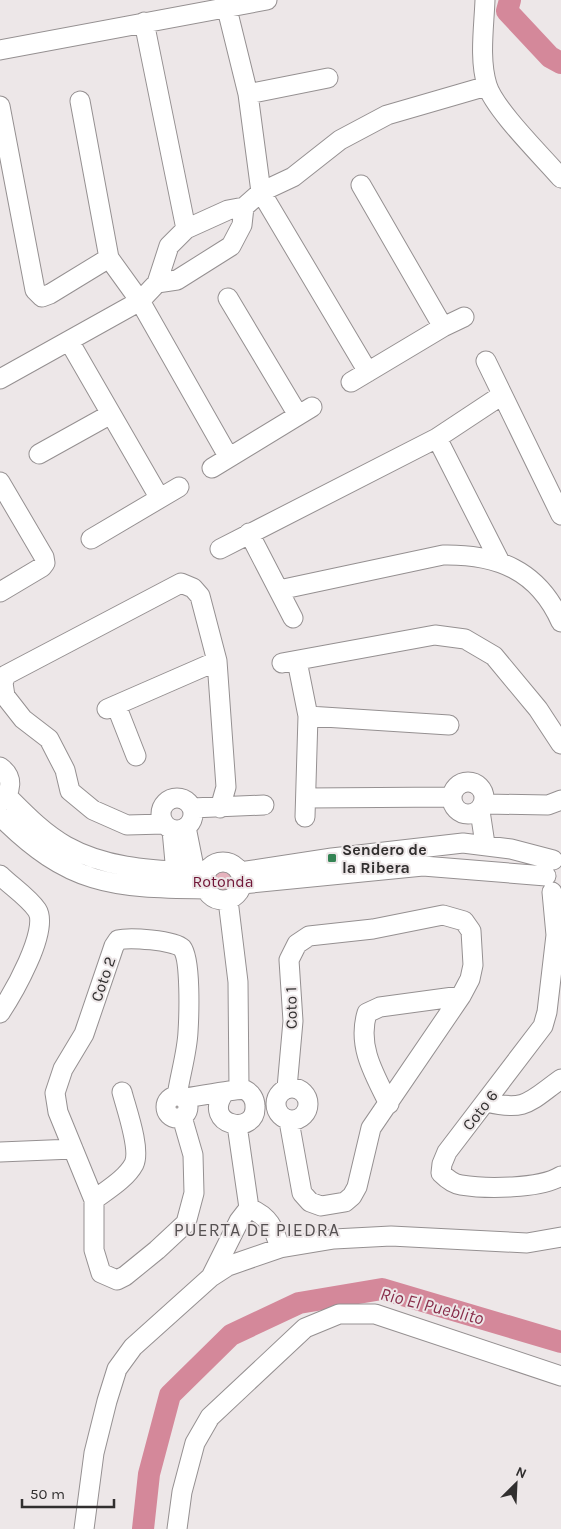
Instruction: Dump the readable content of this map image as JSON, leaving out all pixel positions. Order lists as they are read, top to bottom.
{
  "streets": {
    "street": ["Coto 2", "Coto 1", "Coto 6"]
  },
  "districts": ["PUERTA DE PIEDRA"],
  "water": ["Rio El Pueblito"],
  "parks": ["Rotonda"],
  "places": {
    "transit": ["Sendero de la Ribera"]
  },
  "scale_bar": "50 m",
  "north": "top right"
}
